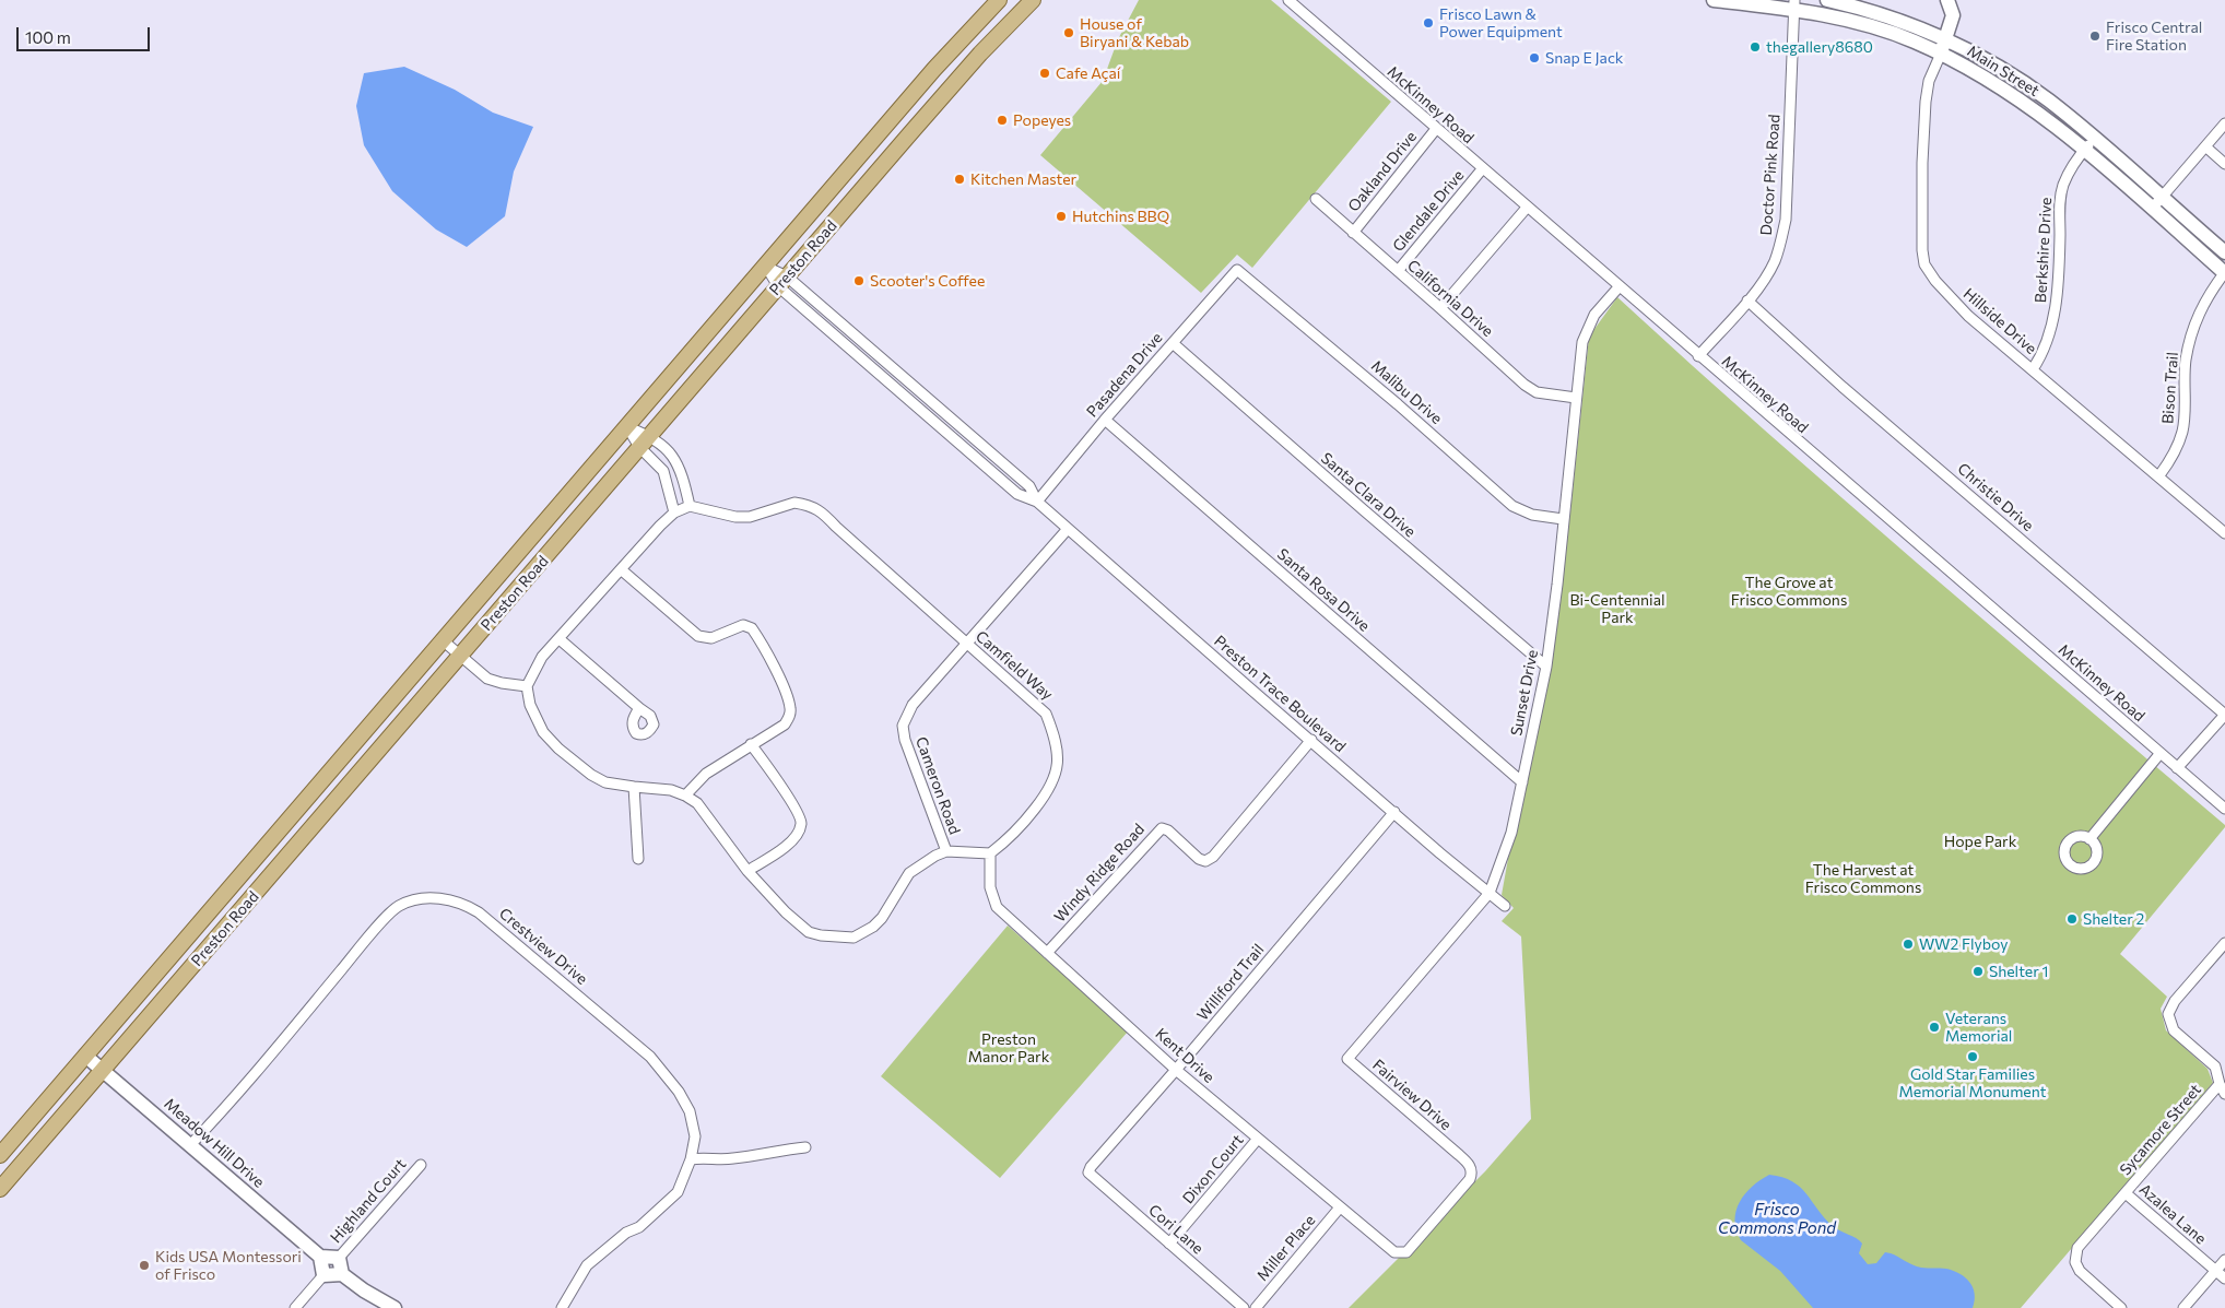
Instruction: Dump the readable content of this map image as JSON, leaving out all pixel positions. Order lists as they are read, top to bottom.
{
  "streets": {
    "main road": ["Main Street", "Preston Road", "Meadow Hill Drive"],
    "street": [
      "McKinney Road",
      "Oakland Drive",
      "Doctor Pink Road",
      "Glendale Drive",
      "Berkshire Drive",
      "California Drive",
      "Hillside Drive",
      "Pasadena Drive",
      "Bison Trail",
      "Malibu Drive",
      "Santa Clara Drive",
      "Christie Drive",
      "Santa Rosa Drive",
      "Camfield Way",
      "Sunset Drive",
      "Preston Trace Boulevard",
      "Cameron Road",
      "Windy Ridge Road",
      "Crestview Drive",
      "Williford Trail",
      "Kent Drive",
      "Fairview Drive",
      "Sycamore Street",
      "Dixon Court",
      "Highland Court",
      "Azalea Lane",
      "Cori Lane",
      "Miller Place"
    ]
  },
  "crossings": [
    ["Main Street", "Doctor Pink Road"],
    ["Main Street", "Berkshire Drive"],
    ["Main Street", "Hillside Drive"],
    ["Main Street", "Bison Trail"],
    ["McKinney Road", "Oakland Drive"],
    ["McKinney Road", "Doctor Pink Road"],
    ["McKinney Road", "Glendale Drive"],
    ["McKinney Road", "Sunset Drive"],
    ["Oakland Drive", "California Drive"],
    ["Doctor Pink Road", "Christie Drive"],
    ["Glendale Drive", "California Drive"],
    ["Berkshire Drive", "Hillside Drive"],
    ["Preston Road", "Preston Trace Boulevard"],
    ["Preston Road", "Meadow Hill Drive"],
    ["California Drive", "Sunset Drive"],
    ["Hillside Drive", "Bison Trail"],
    ["Pasadena Drive", "Malibu Drive"],
    ["Pasadena Drive", "Santa Clara Drive"],
    ["Pasadena Drive", "Santa Rosa Drive"],
    ["Pasadena Drive", "Preston Trace Boulevard"],
    ["Malibu Drive", "Sunset Drive"],
    ["Santa Clara Drive", "Sunset Drive"],
    ["Santa Rosa Drive", "Sunset Drive"],
    ["Camfield Way", "Cameron Road"],
    ["Camfield Way", "Kent Drive"],
    ["Sunset Drive", "Preston Trace Boulevard"],
    ["Sunset Drive", "Fairview Drive"],
    ["Preston Trace Boulevard", "Cameron Road"],
    ["Preston Trace Boulevard", "Windy Ridge Road"],
    ["Preston Trace Boulevard", "Williford Trail"],
    ["Cameron Road", "Kent Drive"],
    ["Windy Ridge Road", "Kent Drive"],
    ["Crestview Drive", "Meadow Hill Drive"],
    ["Williford Trail", "Kent Drive"],
    ["Williford Trail", "Cori Lane"],
    ["Kent Drive", "Fairview Drive"],
    ["Kent Drive", "Dixon Court"],
    ["Kent Drive", "Miller Place"],
    ["Sycamore Street", "Azalea Lane"],
    ["Dixon Court", "Cori Lane"]
  ],
  "water": ["Frisco Commons Pond"],
  "parks": [
    "The Grove at Frisco Commons",
    "Bi-Centennial Park",
    "Hope Park",
    "The Harvest at Frisco Commons",
    "Preston Manor Park"
  ],
  "places": [
    "Frisco Lawn & Power Equipment",
    "House of Biryani & Kebab",
    "Frisco Central Fire Station",
    "thegallery8680",
    "Snap E Jack",
    "Cafe Açaí",
    "Popeyes",
    "Kitchen Master",
    "Hutchins BBQ",
    "Scooter's Coffee",
    "Shelter 2",
    "WW2 Flyboy",
    "Shelter 1",
    "Veterans Memorial",
    "Gold Star Families Memorial Monument",
    "Kids USA Montessori of Frisco"
  ],
  "scale_bar": "100 m"
}
